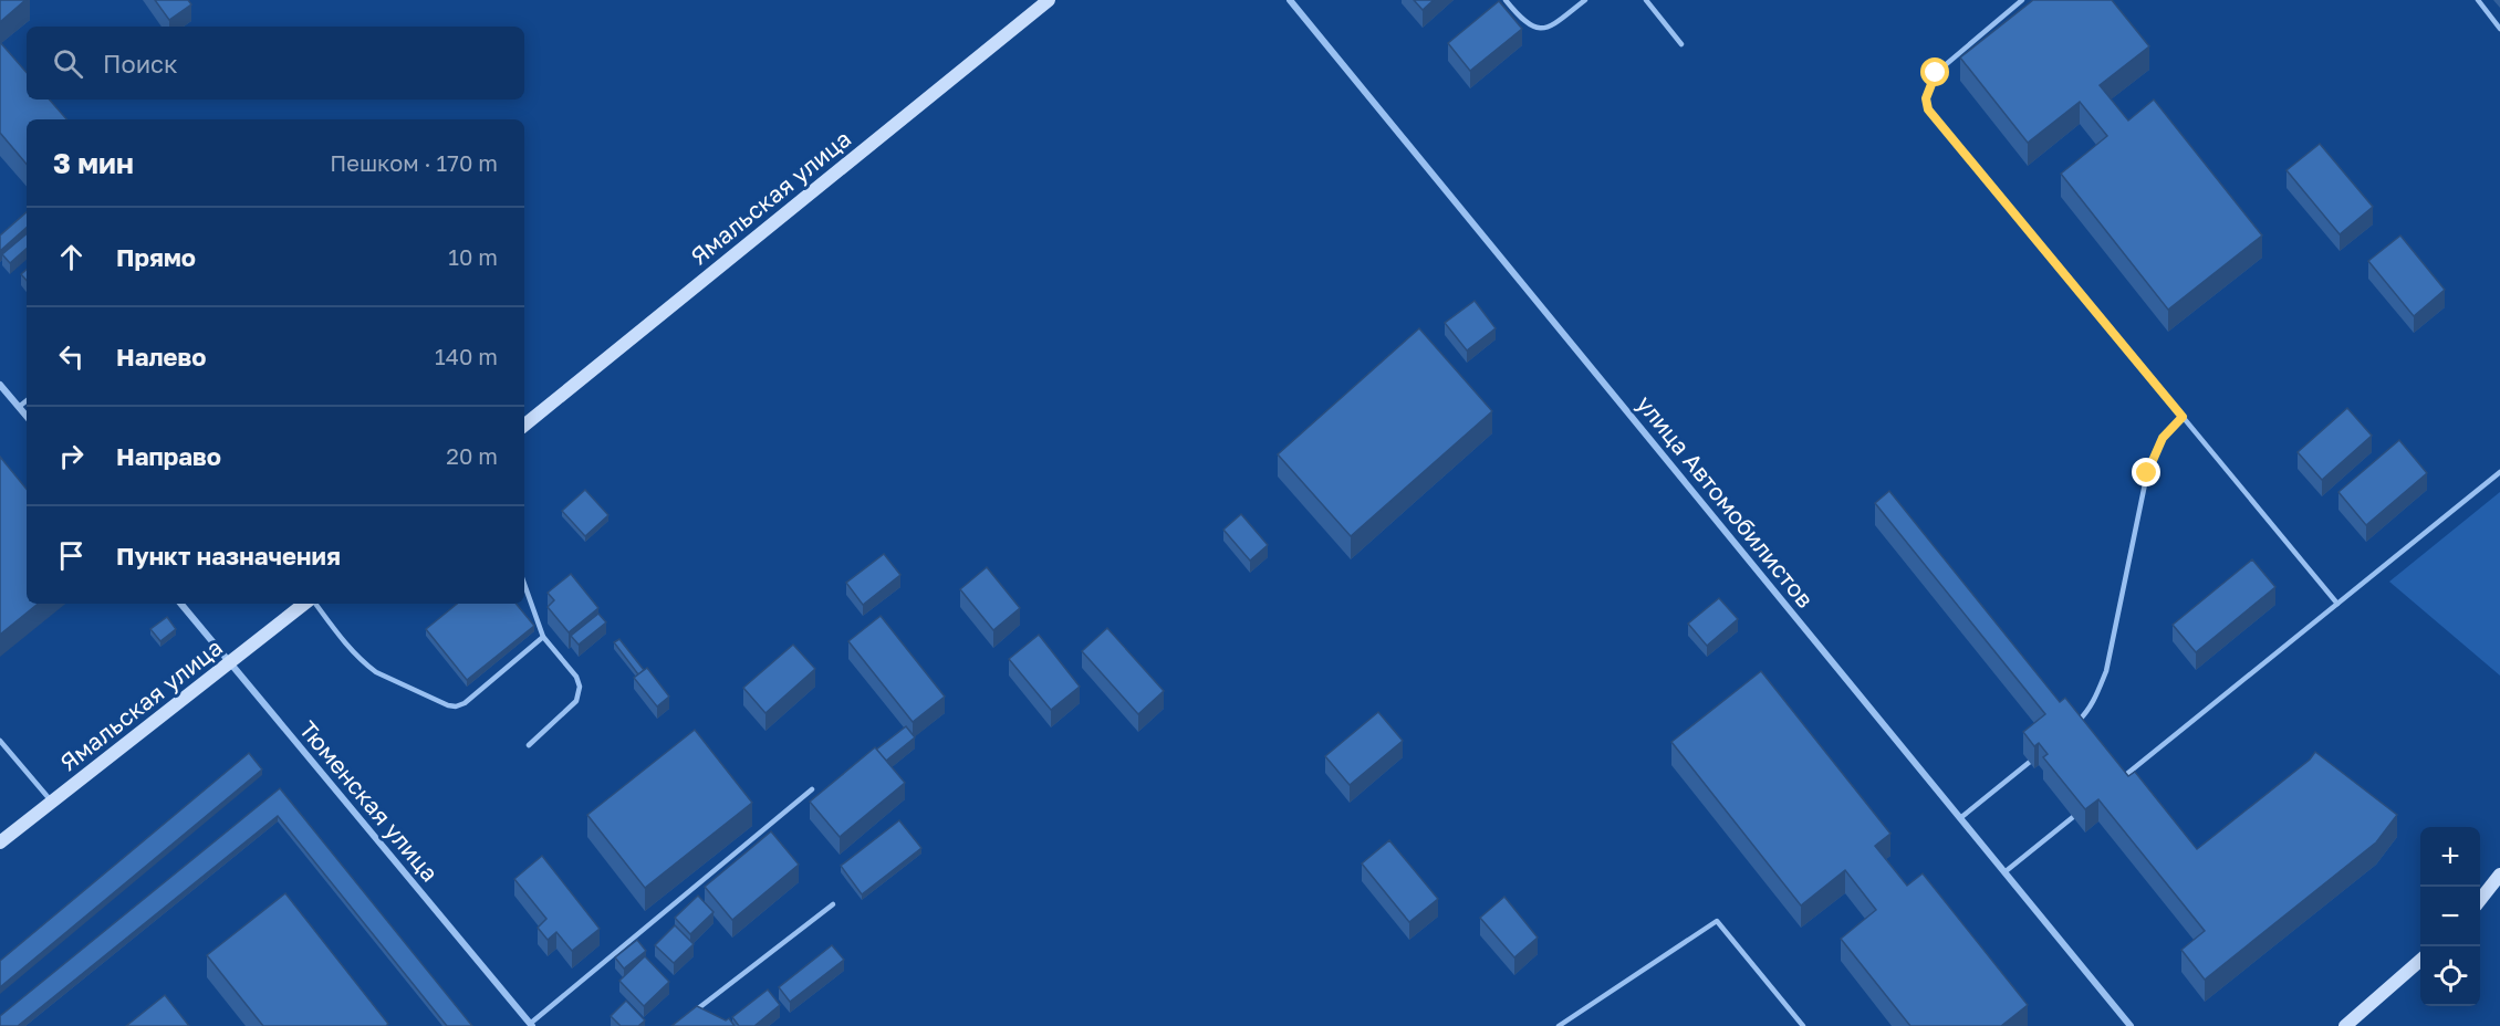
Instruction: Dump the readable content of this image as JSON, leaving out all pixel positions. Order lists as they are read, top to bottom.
{
  "streets": {
    "street": ["Ямальская улица", "улица Автомобилистов", "Тюменская улица"]
  },
  "crossings": [
    ["Ямальская улица", "Тюменская улица"]
  ],
  "page": {
    "search": "Поиск",
    "heading": ["3 мин", "Пешком · 170 m"],
    "list": [
      ["Прямо", "10 m"],
      ["Налево", "140 m"],
      ["Направо", "20 m"],
      "Пункт назначения"
    ],
    "map_buttons": ["+", "−"]
  }
}
